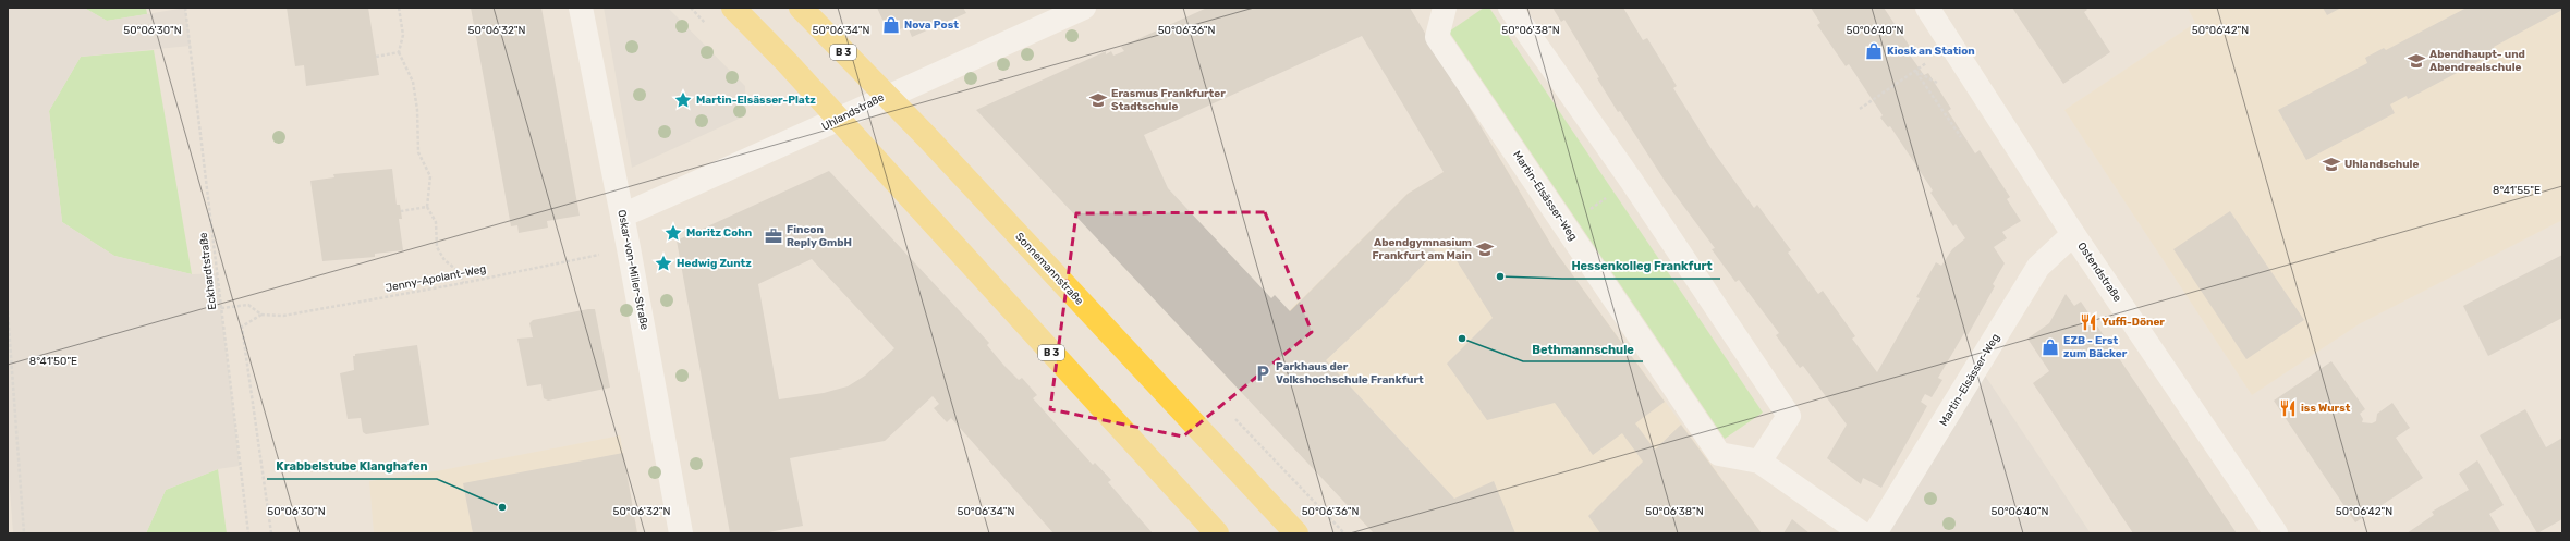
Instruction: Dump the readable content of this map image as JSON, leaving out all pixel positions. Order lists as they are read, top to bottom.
{
  "streets": {
    "main road": ["B 3", "Sonnemannstraße"],
    "street": [
      "Uhlandstraße",
      "Martin-Elsässer-Weg",
      "Oskar-von-Miller-Straße",
      "Ostendstraße"
    ],
    "path": ["Eckhardtstraße", "Jenny-Apolant-Weg"]
  },
  "crossings": [
    ["B 3", "Uhlandstraße"],
    ["Uhlandstraße", "Sonnemannstraße"],
    ["Uhlandstraße", "Oskar-von-Miller-Straße"],
    ["Martin-Elsässer-Weg", "Ostendstraße"],
    ["Oskar-von-Miller-Straße", "Jenny-Apolant-Weg"]
  ],
  "places": {
    "shop": ["Nova Post", "Kiosk an Station", "EZB - Erst zum Bäcker"],
    "school or university": [
      "Abendhaupt- und Abendrealschule",
      "Erasmus Frankfurter Stadtschule",
      "Uhlandschule",
      "Abendgymnasium Frankfurt am Main"
    ],
    "place": ["Martin-Elsässer-Platz", "Moritz Cohn", "Hedwig Zuntz"],
    "office": ["Fincon Reply GmbH"],
    "other": ["Hessenkolleg Frankfurt", "Bethmannschule", "Krabbelstube Klanghafen"],
    "restaurant": ["Yuffi-Döner", "iss Wurst"],
    "parking": ["Parkhaus der Volkshochschule Frankfurt"]
  },
  "coordinates": [
    "50°06'30\"N",
    "50°06'32\"N",
    "50°06'34\"N",
    "50°06'36\"N",
    "50°06'38\"N",
    "50°06'40\"N",
    "50°06'42\"N",
    "8°41'55\"E",
    "8°41'50\"E"
  ]
}
